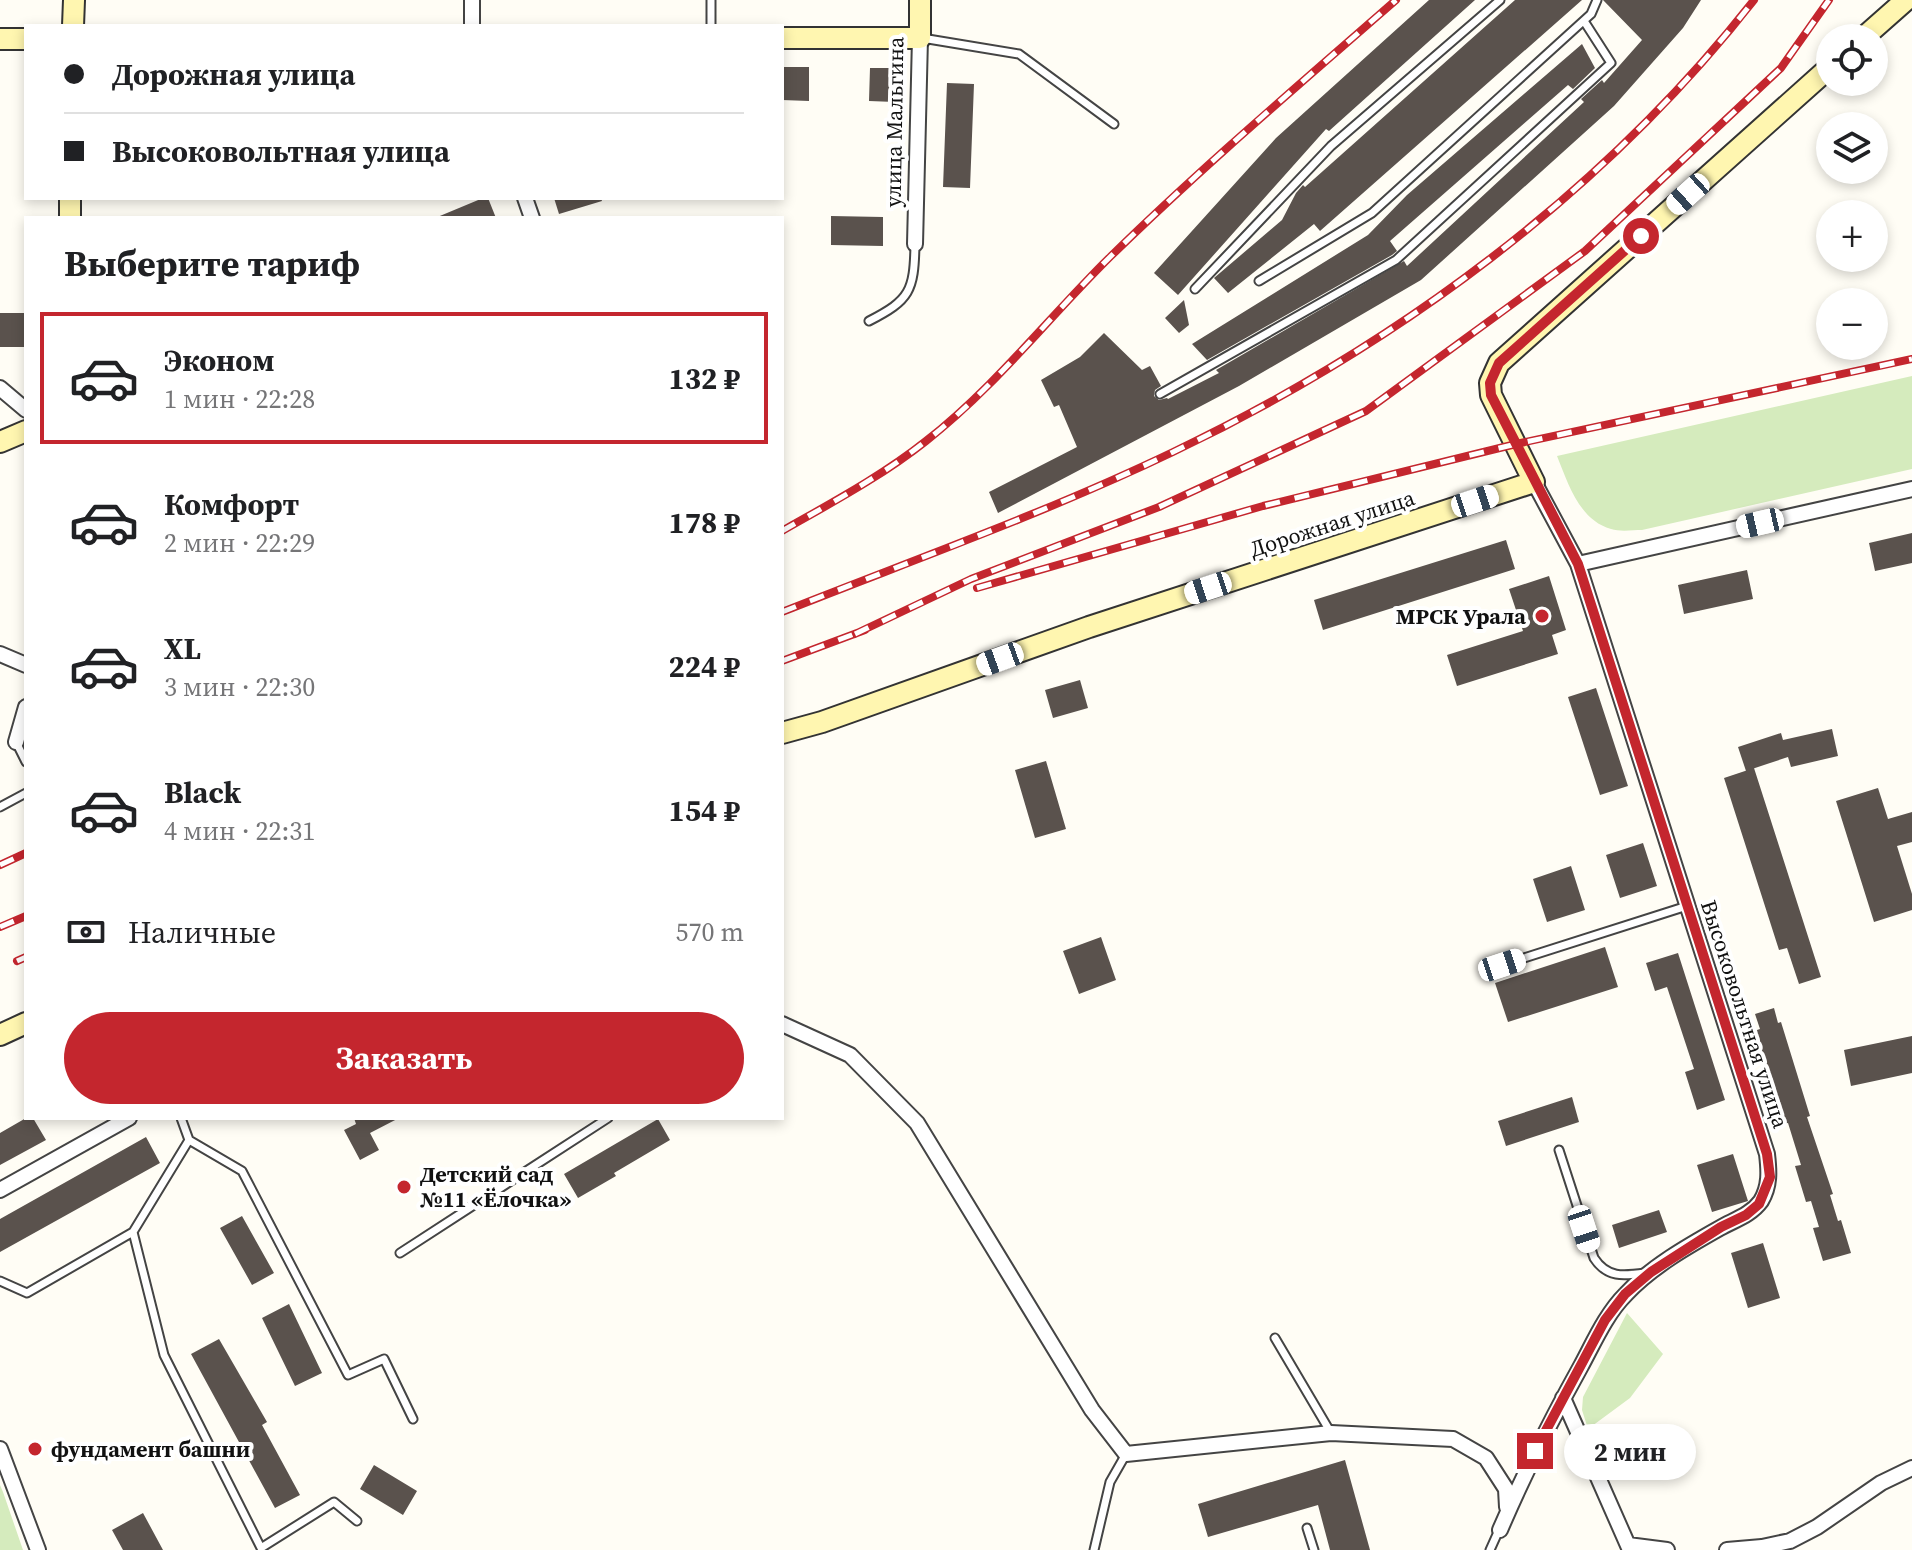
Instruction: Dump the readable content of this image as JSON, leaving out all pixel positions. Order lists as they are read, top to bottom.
{
  "streets": {
    "street": ["улица Мальгина", "Дорожная улица", "Высоковольтная улица"]
  },
  "crossings": [
    ["Дорожная улица", "Высоковольтная улица"]
  ],
  "places": ["МРСК Урала", "Детский сад №11 «Ёлочка»", "фундамент башни"],
  "page": {
    "map_buttons": ["+", "−"],
    "banner": ["Дорожная улица", "Высоковольтная улица"],
    "heading": "Выберите тариф",
    "list": [
      {
        "name": "Эконом",
        "note": "1 мин · 22:28",
        "value": "132 ₽"
      },
      {
        "name": "Комфорт",
        "note": "2 мин · 22:29",
        "value": "178 ₽"
      },
      {
        "name": "XL",
        "note": "3 мин · 22:30",
        "value": "224 ₽"
      },
      {
        "name": "Black",
        "note": "4 мин · 22:31",
        "value": "154 ₽"
      }
    ],
    "pay": ["Наличные", "570 m"],
    "buttons": "Заказать",
    "bubble": "2 мин"
  }
}
